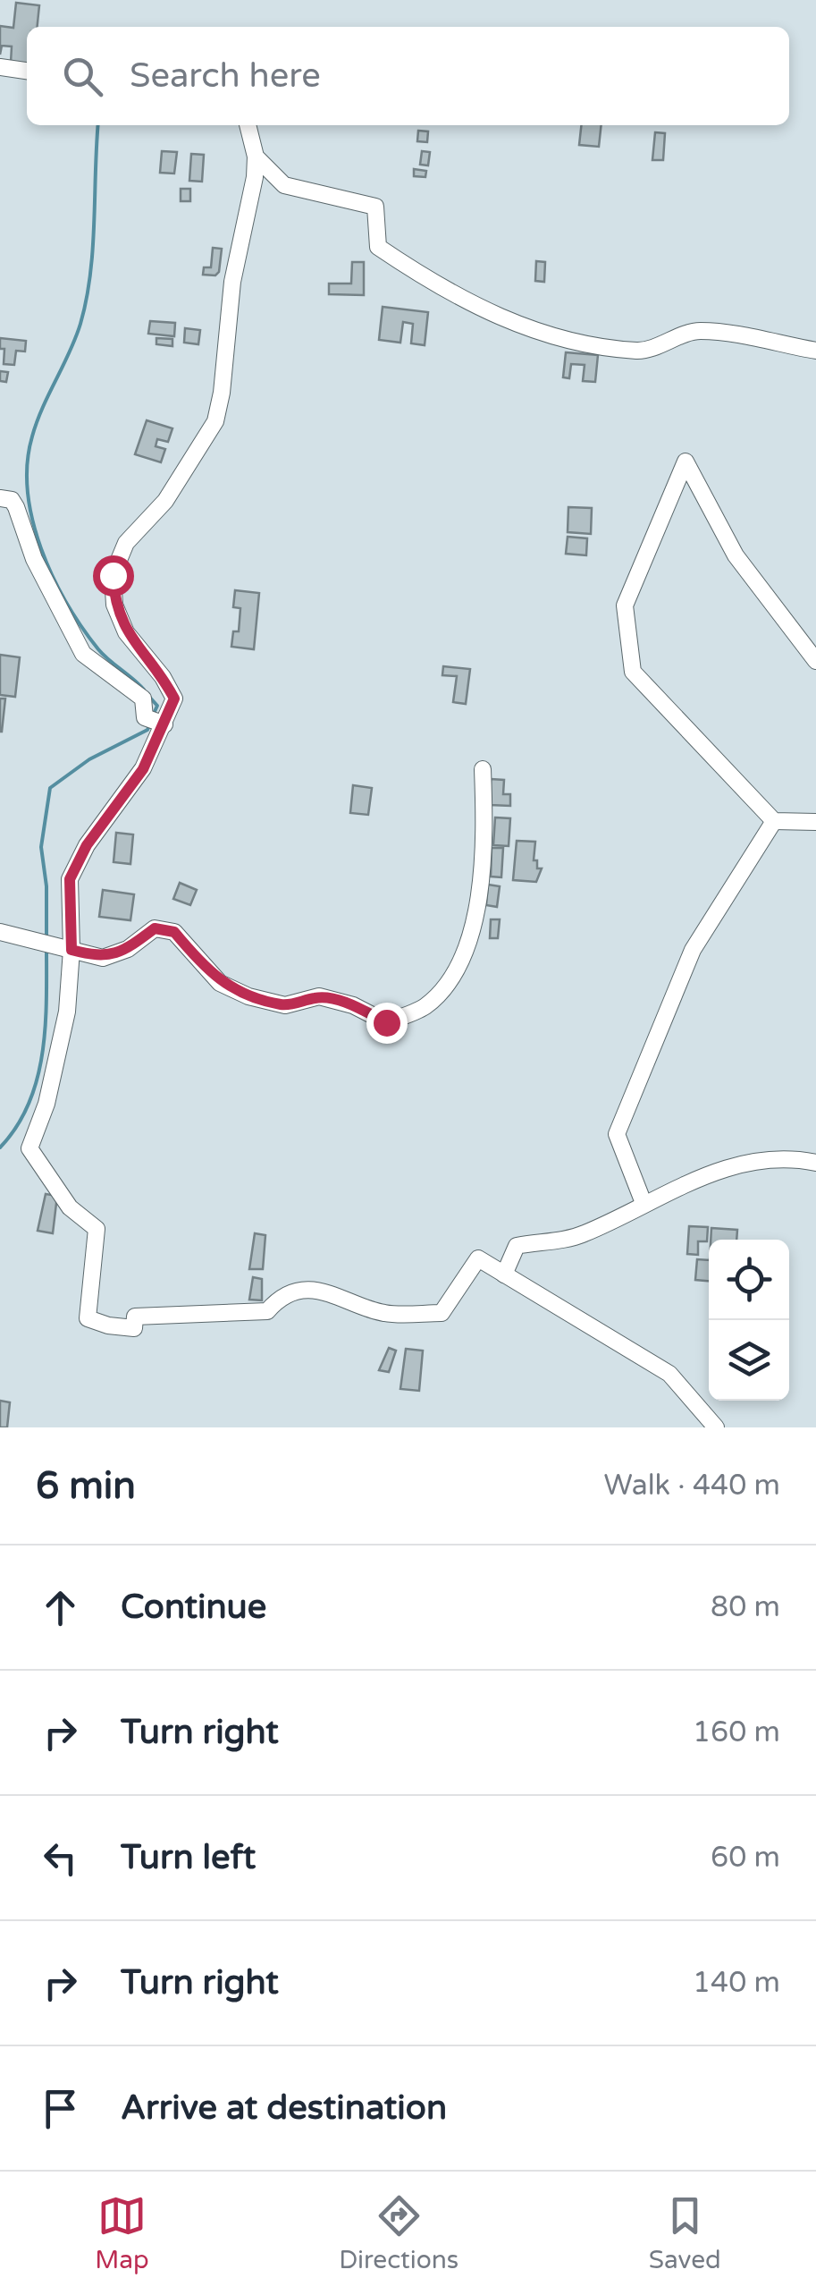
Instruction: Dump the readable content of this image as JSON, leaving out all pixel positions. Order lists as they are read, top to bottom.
{
  "page": {
    "search": "Search here",
    "heading": ["6 min", "Walk · 440 m"],
    "list": [
      ["Continue", "80 m"],
      ["Turn right", "160 m"],
      ["Turn left", "60 m"],
      ["Turn right", "140 m"],
      "Arrive at destination"
    ],
    "nav": ["Map", "Directions", "Saved"]
  }
}
